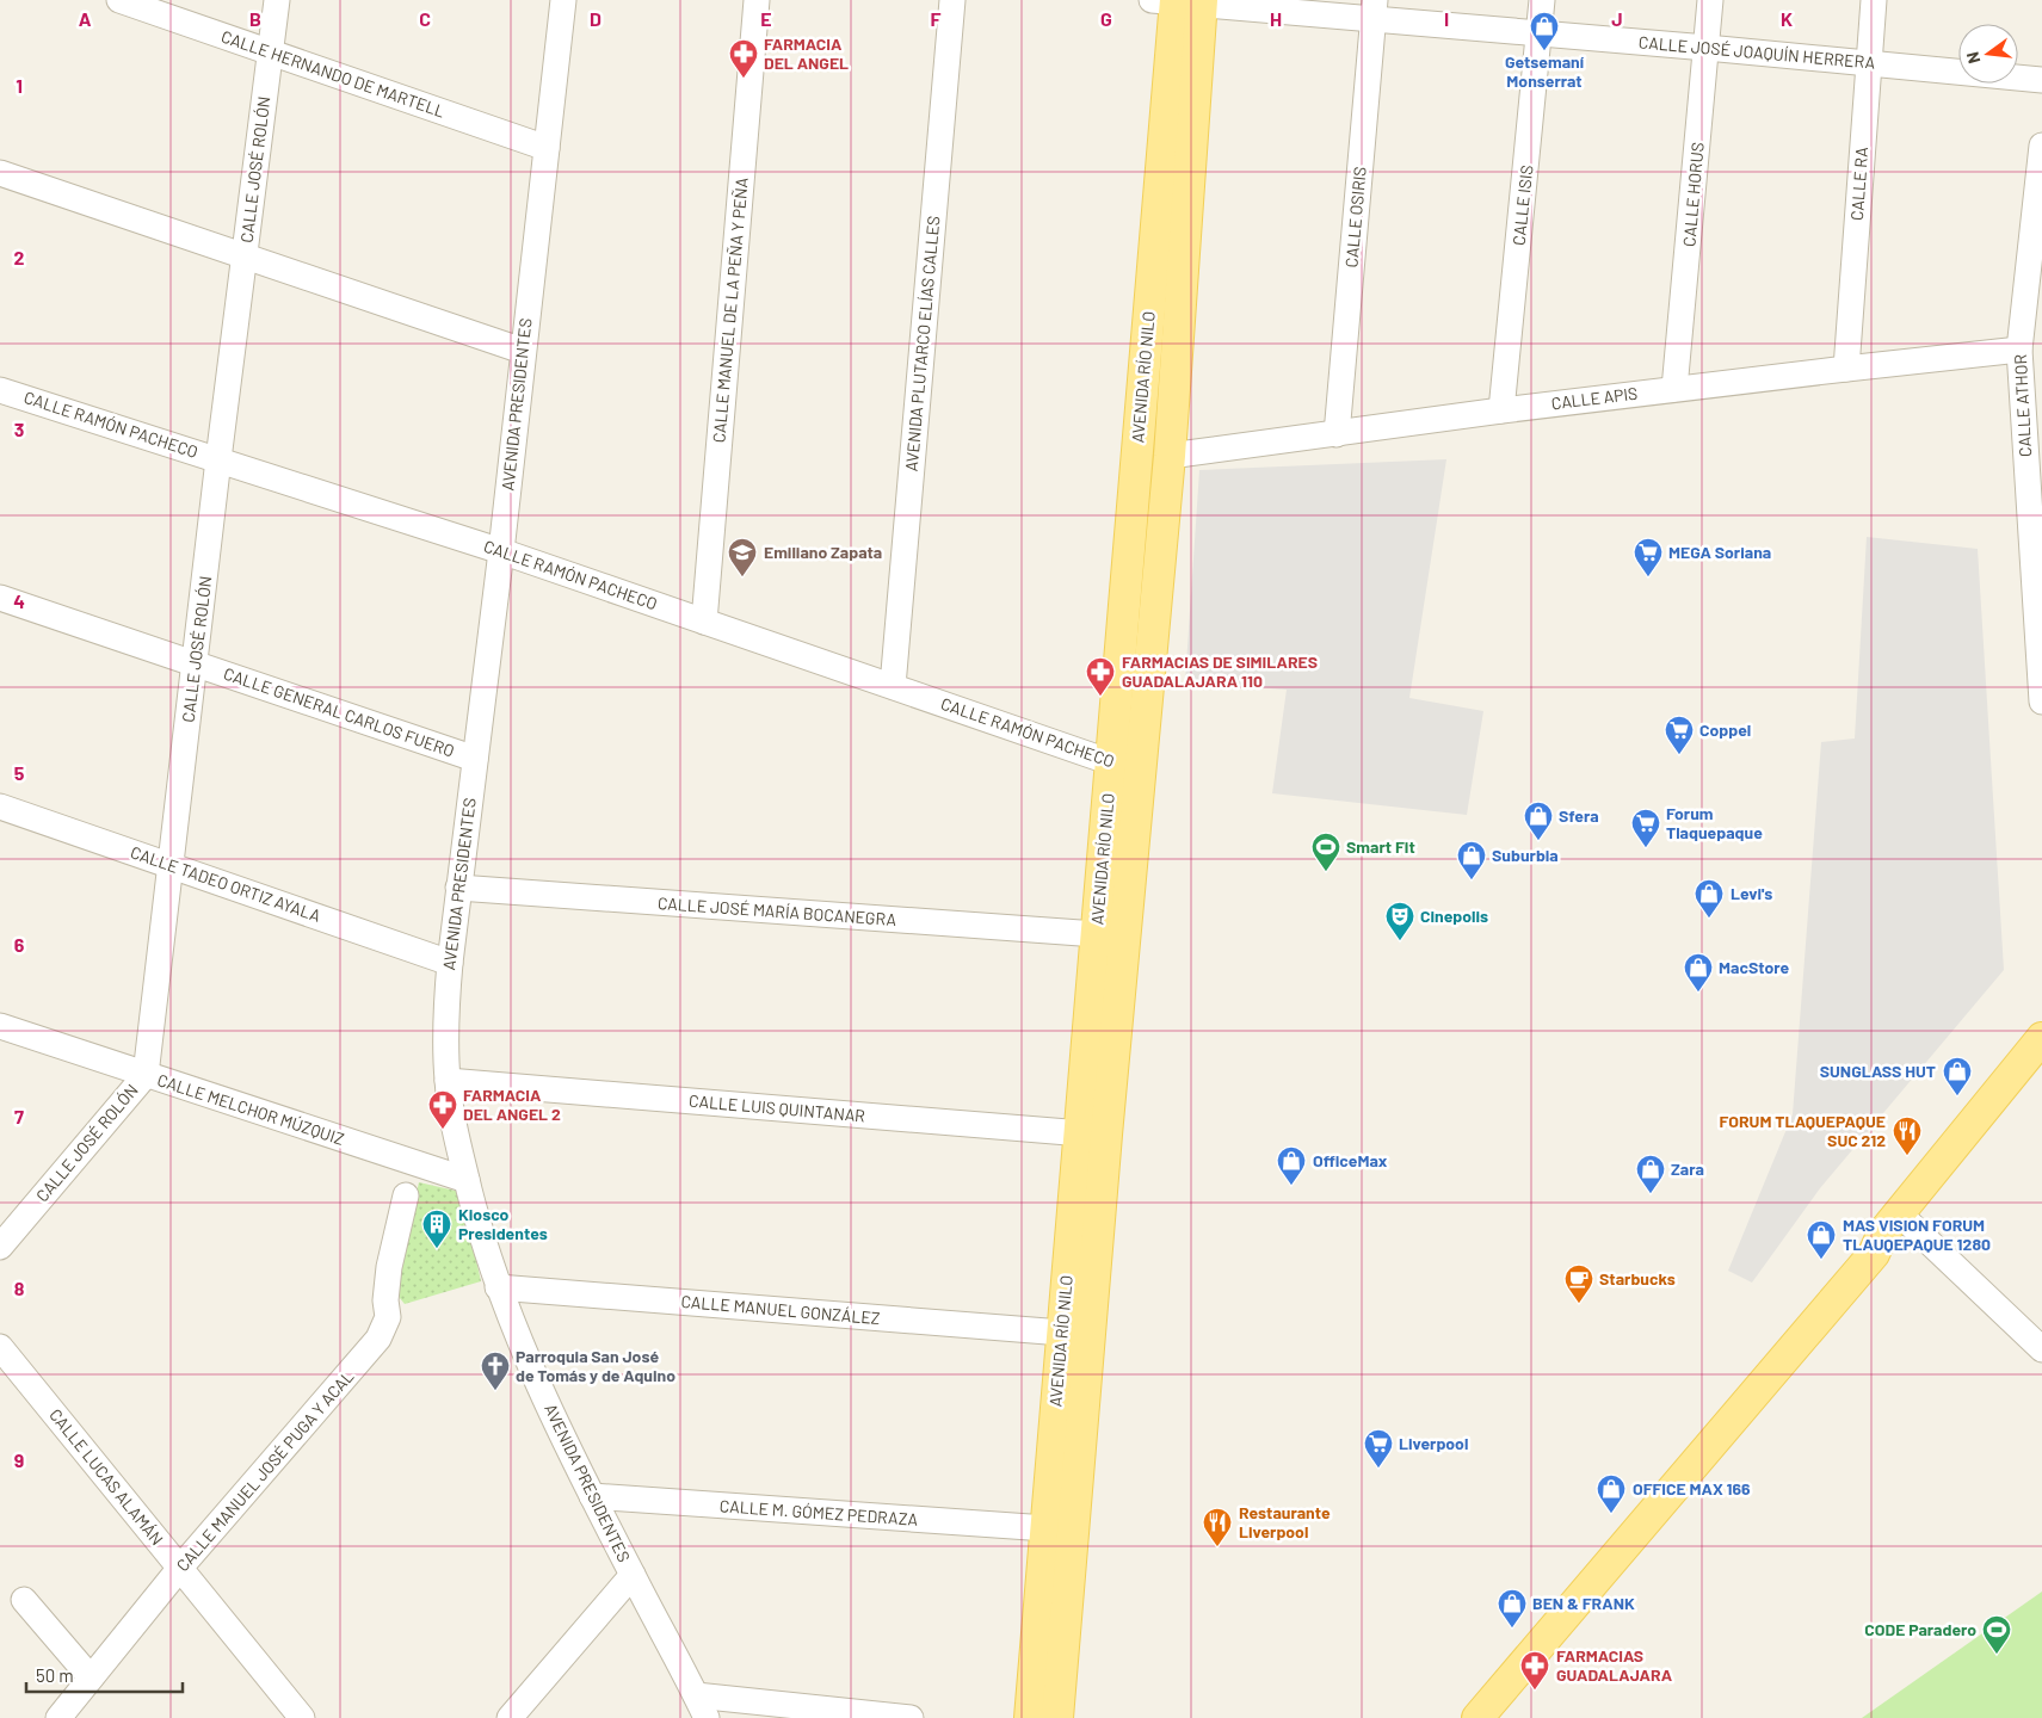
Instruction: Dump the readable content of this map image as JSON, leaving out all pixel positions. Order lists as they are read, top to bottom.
{
  "streets": {
    "main road": ["AVENIDA RÍO NILO"],
    "street": [
      "CALLE JOSÉ JOAQUÍN HERRERA",
      "CALLE HERNANDO DE MARTELL",
      "CALLE JOSÉ ROLÓN",
      "CALLE RA",
      "CALLE HORUS",
      "CALLE ISIS",
      "CALLE OSIRIS",
      "CALLE MANUEL DE LA PEÑA Y PEÑA",
      "AVENIDA PLUTARCO ELÍAS CALLES",
      "CALLE APIS",
      "AVENIDA PRESIDENTES",
      "CALLE ATHOR",
      "CALLE RAMÓN PACHECO",
      "CALLE GENERAL CARLOS FUERO",
      "CALLE TADEO ORTIZ AYALA",
      "CALLE JOSÉ MARÍA BOCANEGRA",
      "CALLE LUIS QUINTANAR",
      "CALLE MELCHOR MÚZQUIZ",
      "CALLE MANUEL GONZÁLEZ",
      "CALLE MANUEL JOSÉ PUGA Y ACAL",
      "CALLE LUCAS ALAMÁN",
      "CALLE M. GÓMEZ PEDRAZA"
    ]
  },
  "crossings": [
    ["CALLE JOSÉ JOAQUÍN HERRERA", "CALLE RA"],
    ["CALLE JOSÉ JOAQUÍN HERRERA", "CALLE HORUS"],
    ["CALLE JOSÉ JOAQUÍN HERRERA", "CALLE ISIS"],
    ["CALLE JOSÉ JOAQUÍN HERRERA", "CALLE OSIRIS"],
    ["CALLE JOSÉ JOAQUÍN HERRERA", "AVENIDA RÍO NILO"],
    ["CALLE HERNANDO DE MARTELL", "CALLE JOSÉ ROLÓN"],
    ["CALLE HERNANDO DE MARTELL", "AVENIDA PRESIDENTES"],
    ["CALLE JOSÉ ROLÓN", "CALLE RAMÓN PACHECO"],
    ["CALLE JOSÉ ROLÓN", "CALLE GENERAL CARLOS FUERO"],
    ["CALLE JOSÉ ROLÓN", "CALLE TADEO ORTIZ AYALA"],
    ["CALLE JOSÉ ROLÓN", "CALLE MELCHOR MÚZQUIZ"],
    ["CALLE RA", "CALLE APIS"],
    ["CALLE HORUS", "CALLE APIS"],
    ["CALLE ISIS", "CALLE APIS"],
    ["CALLE OSIRIS", "CALLE APIS"],
    ["CALLE MANUEL DE LA PEÑA Y PEÑA", "CALLE RAMÓN PACHECO"],
    ["AVENIDA PLUTARCO ELÍAS CALLES", "CALLE RAMÓN PACHECO"],
    ["AVENIDA RÍO NILO", "CALLE APIS"],
    ["AVENIDA RÍO NILO", "CALLE RAMÓN PACHECO"],
    ["AVENIDA RÍO NILO", "CALLE JOSÉ MARÍA BOCANEGRA"],
    ["AVENIDA RÍO NILO", "CALLE LUIS QUINTANAR"],
    ["AVENIDA RÍO NILO", "CALLE MANUEL GONZÁLEZ"],
    ["AVENIDA RÍO NILO", "CALLE M. GÓMEZ PEDRAZA"],
    ["CALLE APIS", "CALLE ATHOR"],
    ["AVENIDA PRESIDENTES", "CALLE RAMÓN PACHECO"],
    ["AVENIDA PRESIDENTES", "CALLE GENERAL CARLOS FUERO"],
    ["AVENIDA PRESIDENTES", "CALLE TADEO ORTIZ AYALA"],
    ["AVENIDA PRESIDENTES", "CALLE JOSÉ MARÍA BOCANEGRA"],
    ["AVENIDA PRESIDENTES", "CALLE LUIS QUINTANAR"],
    ["AVENIDA PRESIDENTES", "CALLE MELCHOR MÚZQUIZ"],
    ["AVENIDA PRESIDENTES", "CALLE MANUEL GONZÁLEZ"],
    ["AVENIDA PRESIDENTES", "CALLE M. GÓMEZ PEDRAZA"],
    ["CALLE MANUEL JOSÉ PUGA Y ACAL", "CALLE LUCAS ALAMÁN"]
  ],
  "places": {
    "shop": [
      "Getsemaní Monserrat",
      "Sfera",
      "Suburbia",
      "Levi's",
      "MacStore",
      "SUNGLASS HUT",
      "OfficeMax",
      "Zara",
      "MAS VISION FORUM TLAUQEPAQUE 1280",
      "OFFICE MAX 166",
      "BEN & FRANK"
    ],
    "pharmacy": [
      "FARMACIA DEL ANGEL",
      "FARMACIAS DE SIMILARES GUADALAJARA 110",
      "FARMACIA DEL ANGEL 2",
      "FARMACIAS GUADALAJARA"
    ],
    "school or university": ["Emiliano Zapata"],
    "supermarket": [
      "MEGA Soriana",
      "Coppel",
      "Forum Tlaquepaque",
      "Liverpool"
    ],
    "sports": ["Smart Fit", "CODE Paradero"],
    "theatre": ["Cinepolis"],
    "restaurant": ["FORUM TLAQUEPAQUE SUC 212", "Restaurante Liverpool"],
    "building": ["Kiosco Presidentes"],
    "cafe": ["Starbucks"],
    "church": ["Parroquia San José de Tomás y de Aquino"]
  },
  "scale_bar": "50 m",
  "north": "left",
  "grid": {
    "columns": [
      "A",
      "B",
      "C",
      "D",
      "E",
      "F",
      "G",
      "H",
      "I",
      "J",
      "K"
    ],
    "rows": [
      "1",
      "2",
      "3",
      "4",
      "5",
      "6",
      "7",
      "8",
      "9"
    ]
  }
}
